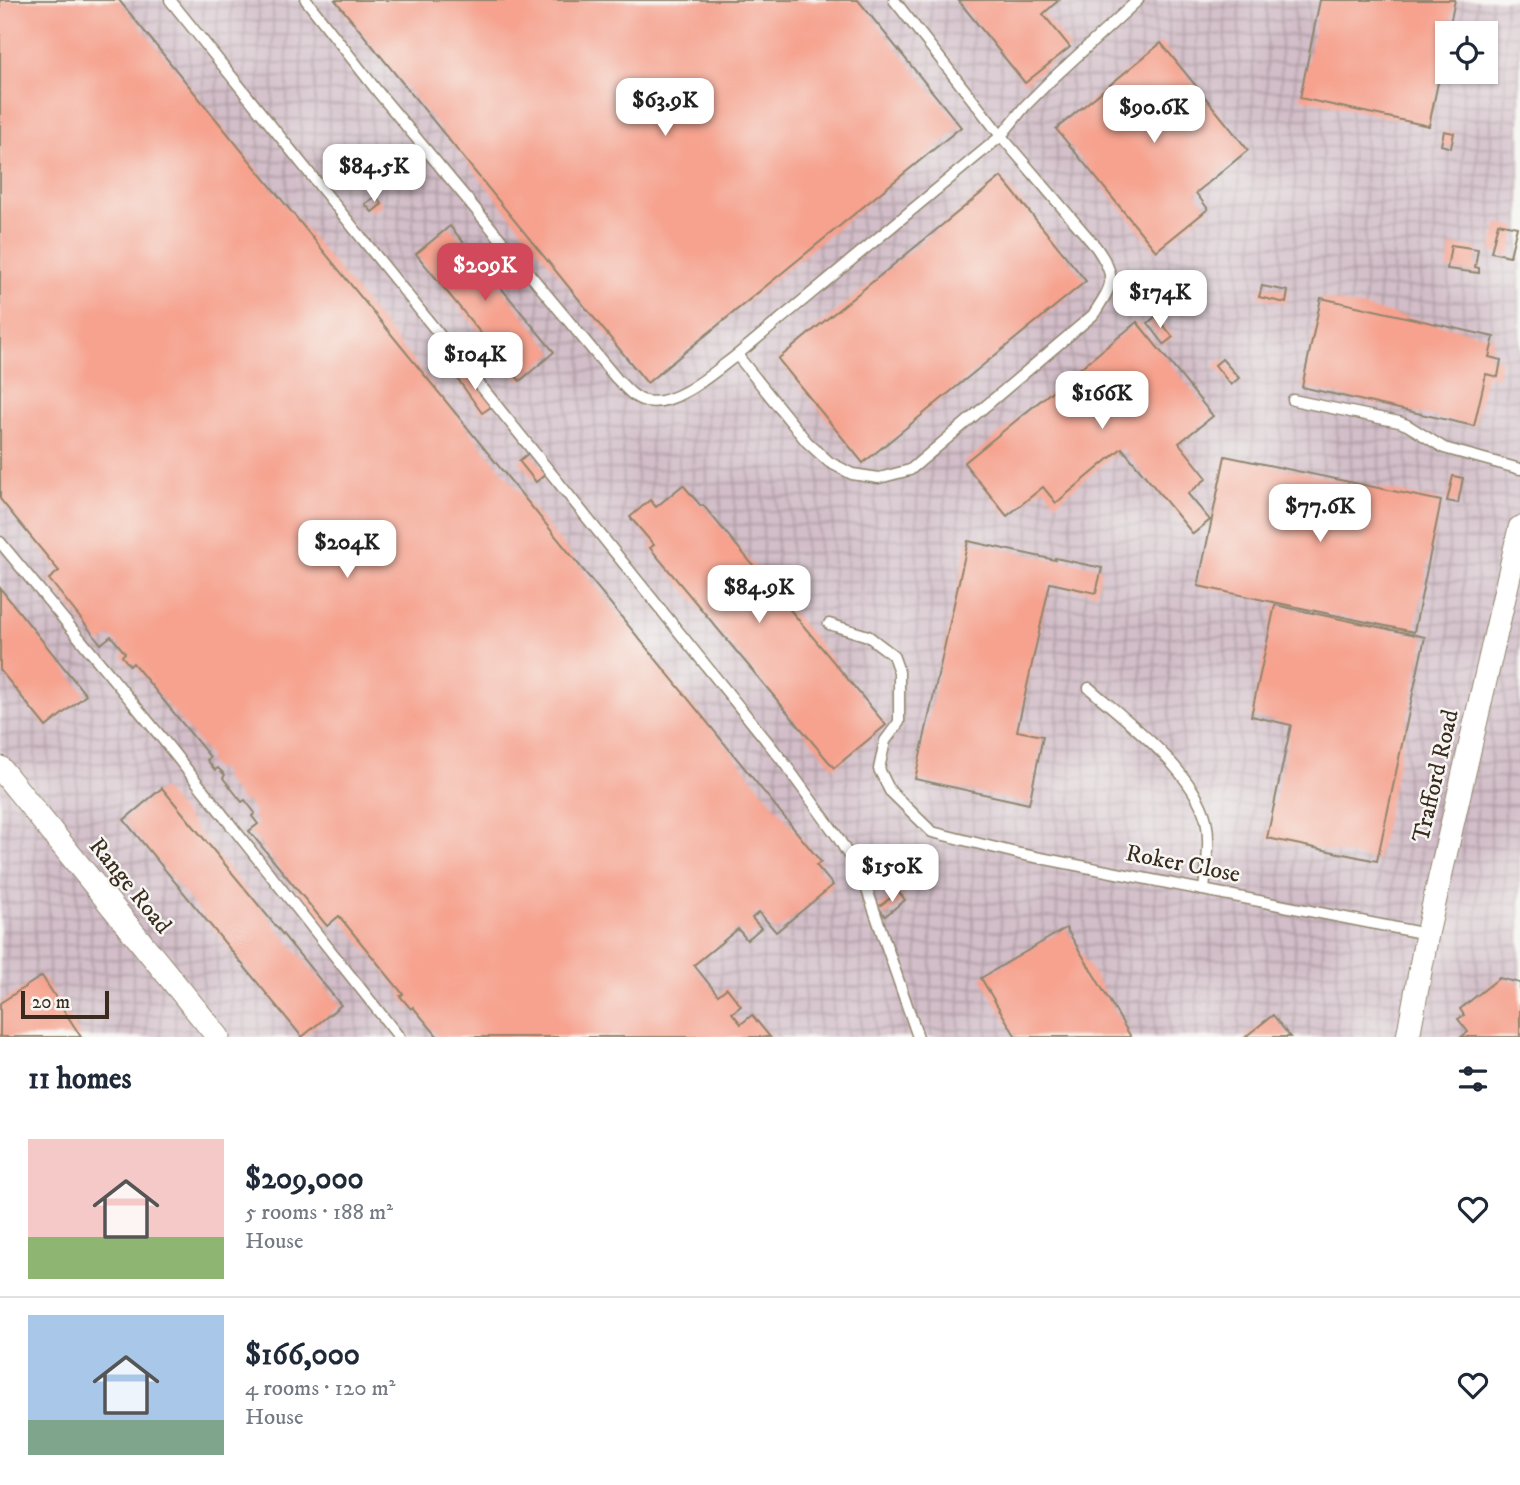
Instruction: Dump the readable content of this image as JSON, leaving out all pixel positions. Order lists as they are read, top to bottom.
{
  "streets": {
    "street": ["Trafford Road", "Range Road"],
    "lane": ["Roker Close"]
  },
  "crossings": [
    ["Trafford Road", "Roker Close"]
  ],
  "scale_bar": "20 m",
  "page": {
    "price": [
      "$63.9K",
      "$90.6K",
      "$84.5K",
      "$209K",
      "$174K",
      "$104K",
      "$166K",
      "$77.6K",
      "$204K",
      "$84.9K",
      "$150K"
    ],
    "scale": "20 m",
    "heading": "11 homes",
    "list": [
      {
        "name": "$209,000",
        "note": "5 rooms · 188 m² · House"
      },
      {
        "name": "$166,000",
        "note": "4 rooms · 120 m² · House"
      }
    ]
  }
}
